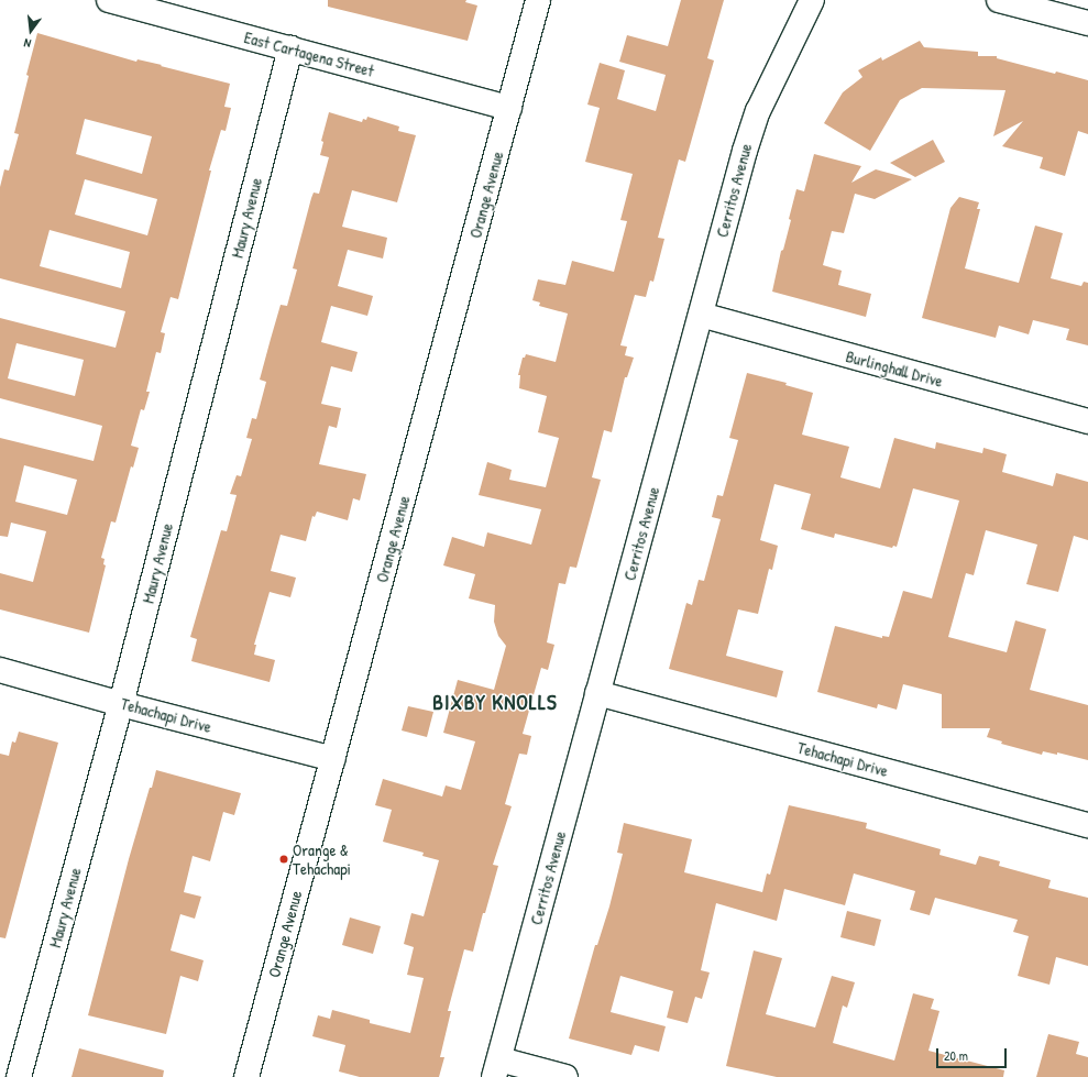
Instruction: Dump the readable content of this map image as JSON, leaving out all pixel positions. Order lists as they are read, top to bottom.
{
  "streets": {
    "street": [
      "East Cartagena Street",
      "Cerritos Avenue",
      "Orange Avenue",
      "Maury Avenue",
      "Burlinghall Drive",
      "Tehachapi Drive"
    ]
  },
  "crossings": [
    ["East Cartagena Street", "Orange Avenue"],
    ["East Cartagena Street", "Maury Avenue"],
    ["Cerritos Avenue", "Burlinghall Drive"],
    ["Cerritos Avenue", "Tehachapi Drive"],
    ["Orange Avenue", "Tehachapi Drive"],
    ["Maury Avenue", "Tehachapi Drive"]
  ],
  "districts": ["BIXBY KNOLLS"],
  "places": ["Orange & Tehachapi"],
  "scale_bar": "20 m",
  "north": "bottom"
}
